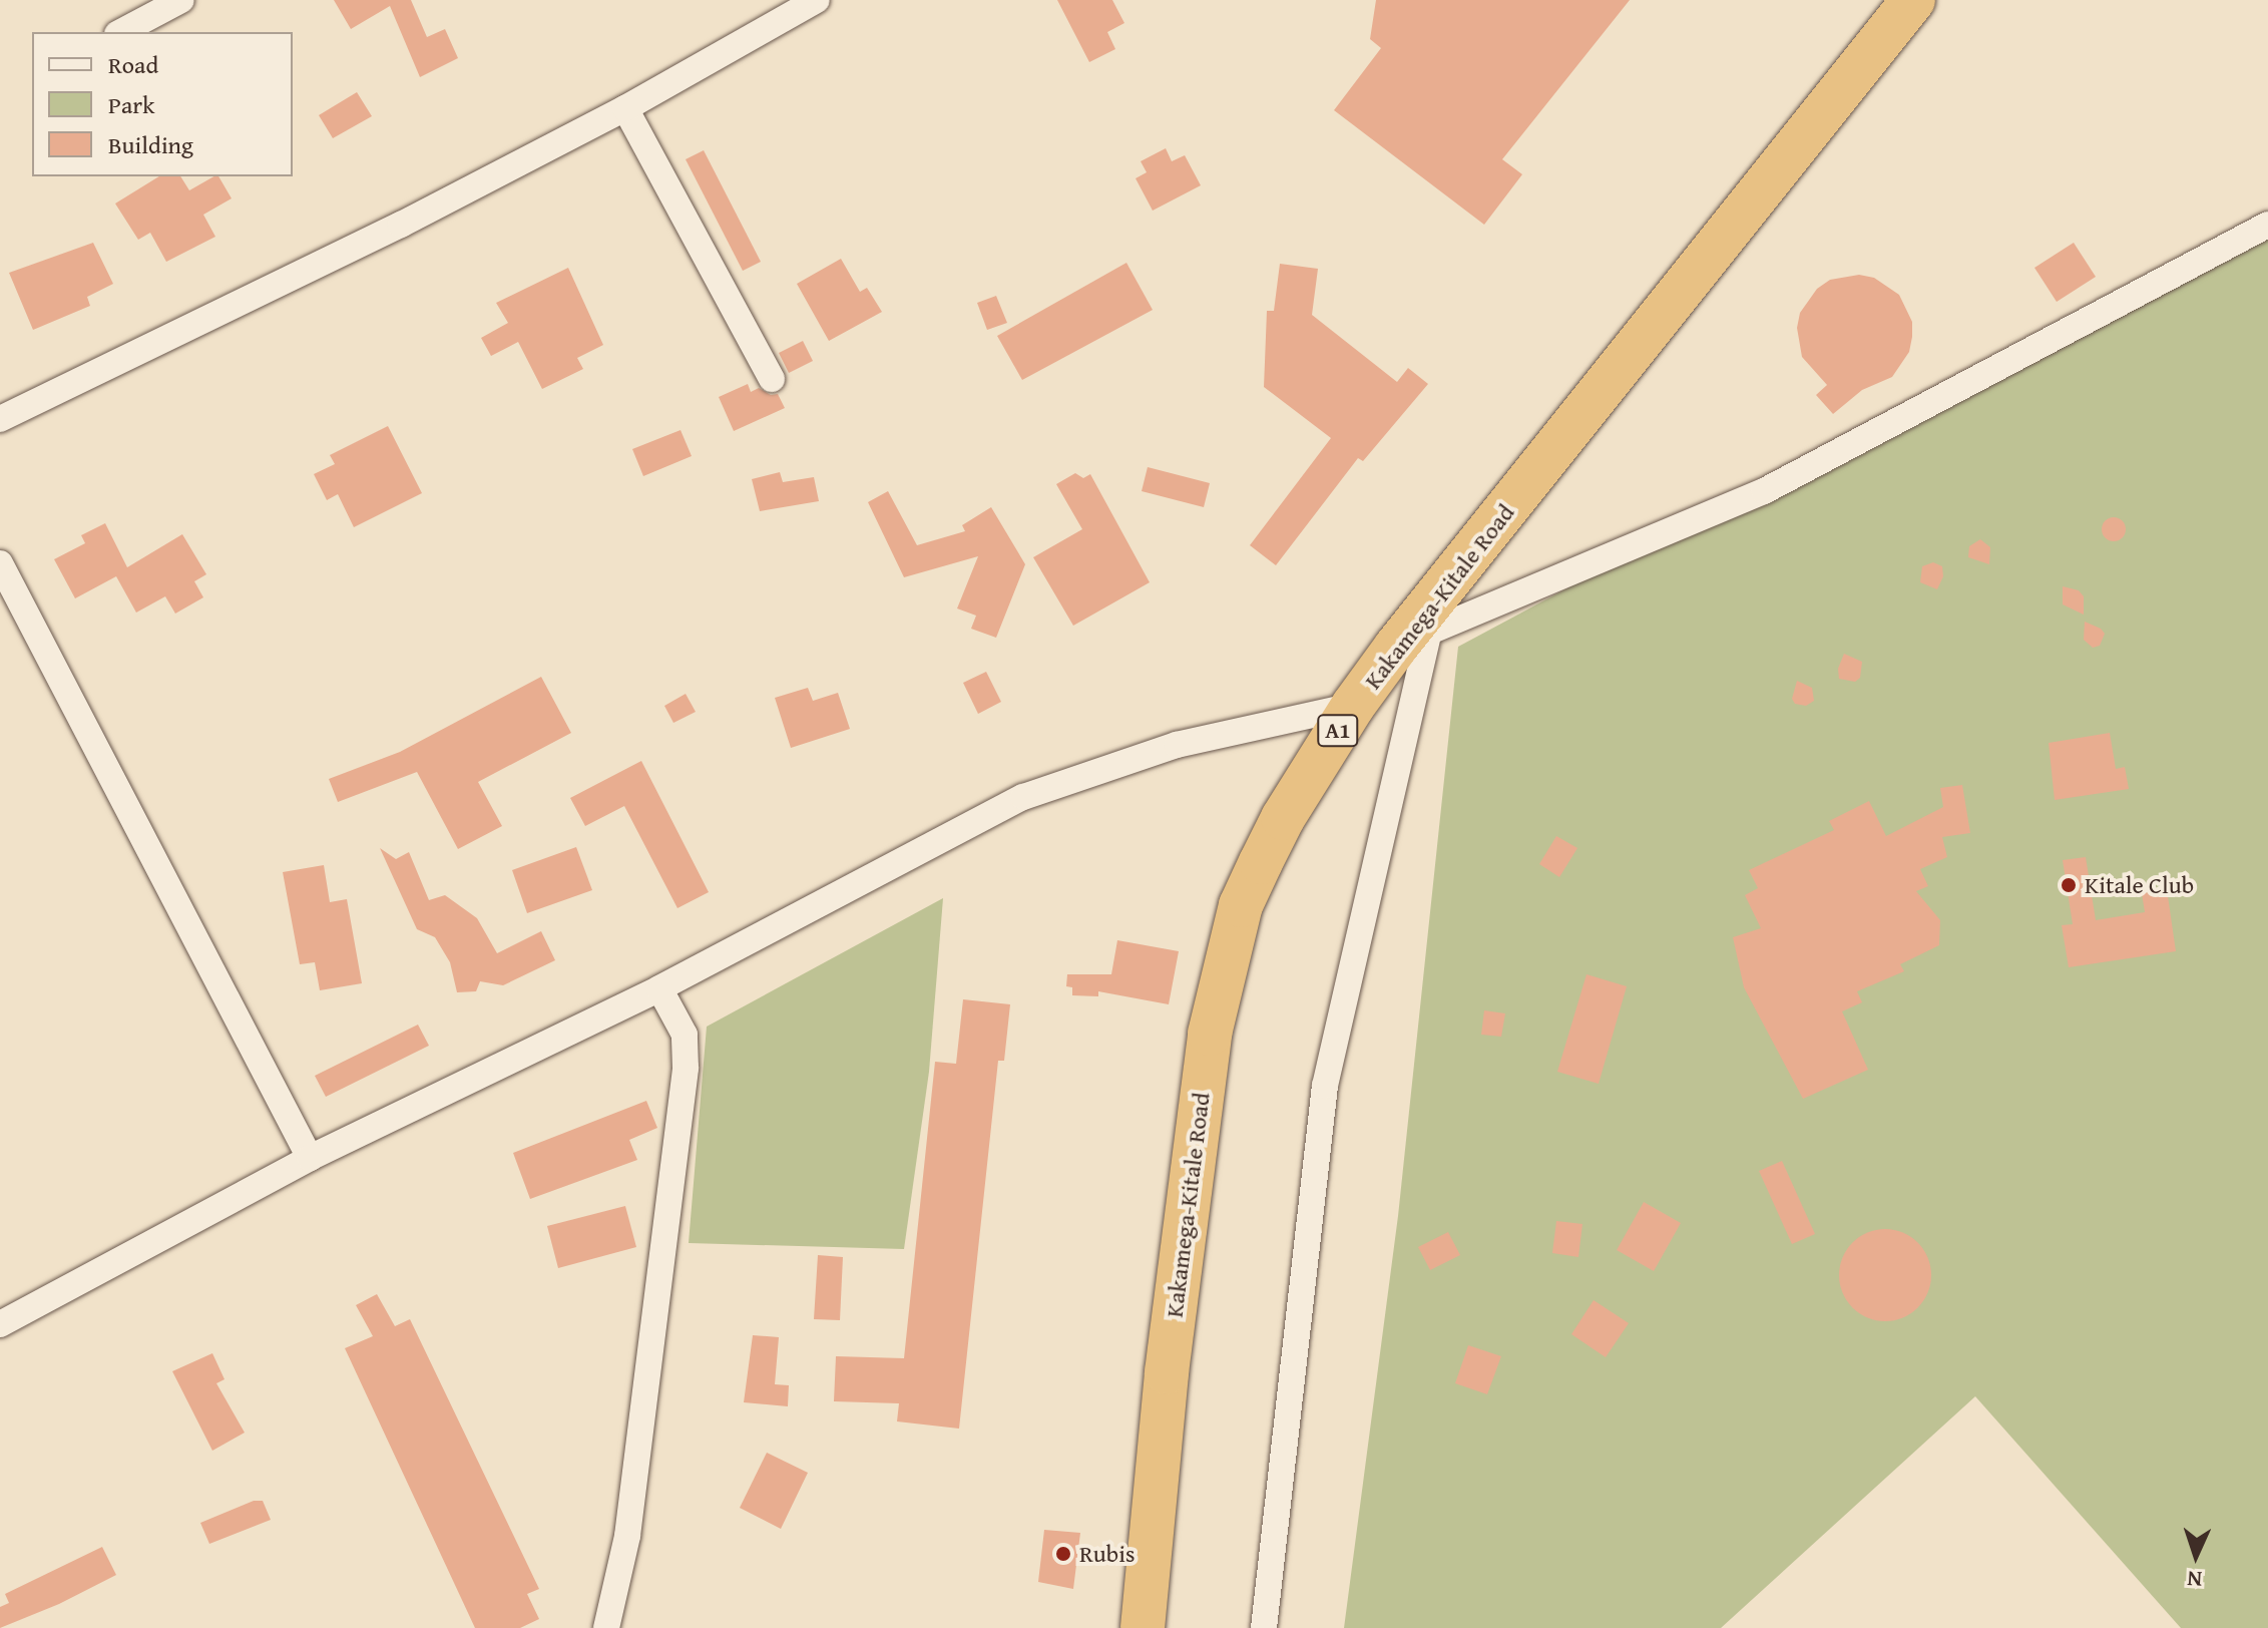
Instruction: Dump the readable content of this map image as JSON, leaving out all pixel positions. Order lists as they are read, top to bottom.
{
  "streets": {
    "highway": ["Kakamega-Kitale Road", "A1"]
  },
  "places": ["Kitale Club", "Rubis"],
  "legend": ["Road", "Park", "Building"],
  "north": "bottom"
}
